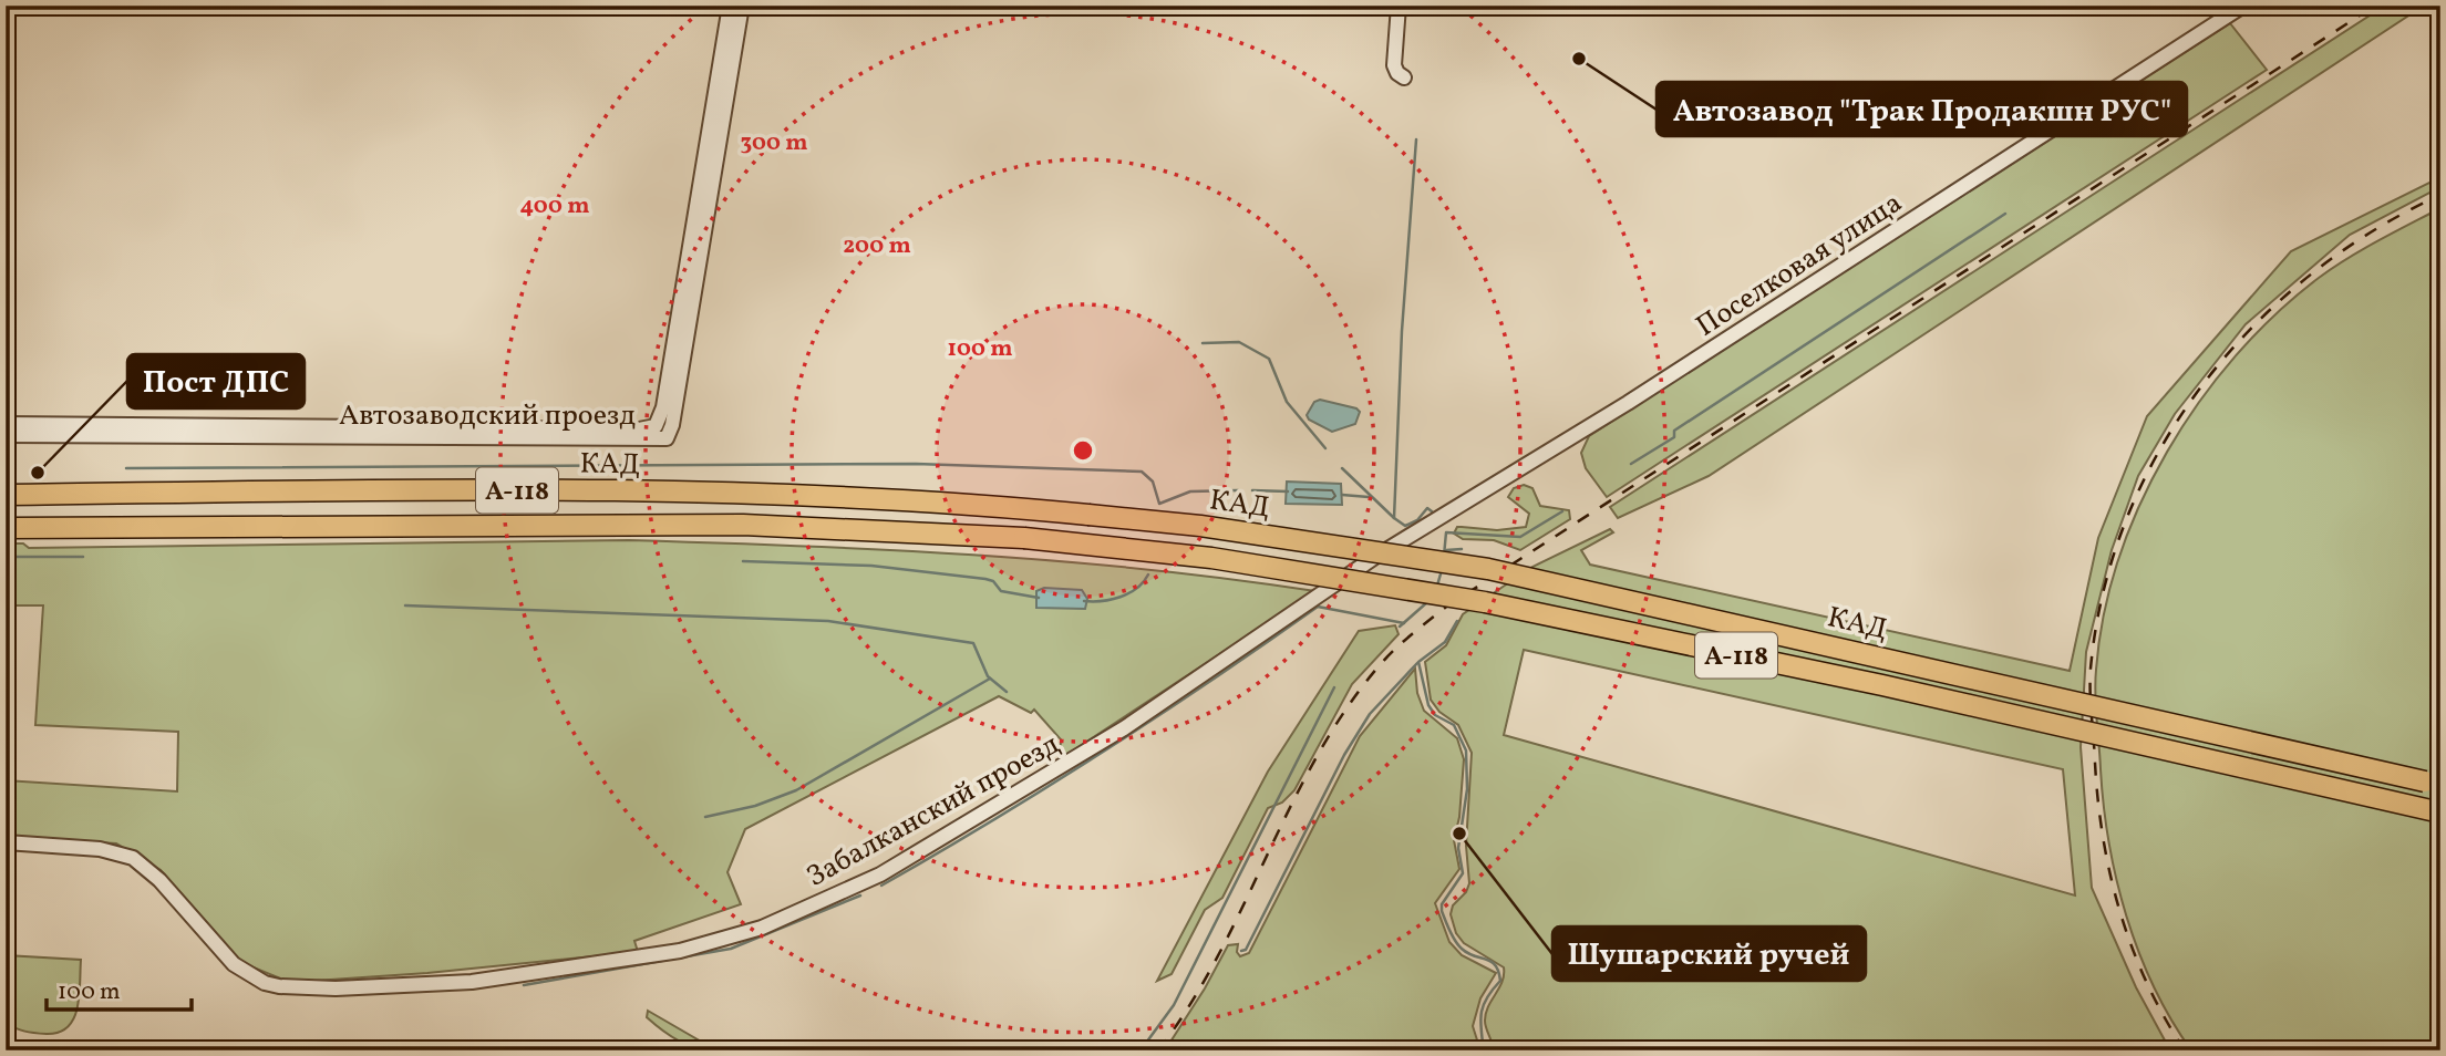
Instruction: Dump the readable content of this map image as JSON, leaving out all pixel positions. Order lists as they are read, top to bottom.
{
  "streets": {
    "highway": ["КАД", "А-118"],
    "street": ["Поселковая улица", "Автозаводский проезд", "Забалканский проезд"]
  },
  "crossings": [
    ["Поселковая улица", "Забалканский проезд"]
  ],
  "places": ["Автозавод \"Трак Продакшн РУС\"", "Пост ДПС", "Шушарский ручей"],
  "scale_bar": "100 m",
  "rings": [
    "300 m",
    "400 m",
    "200 m",
    "100 m"
  ]
}
